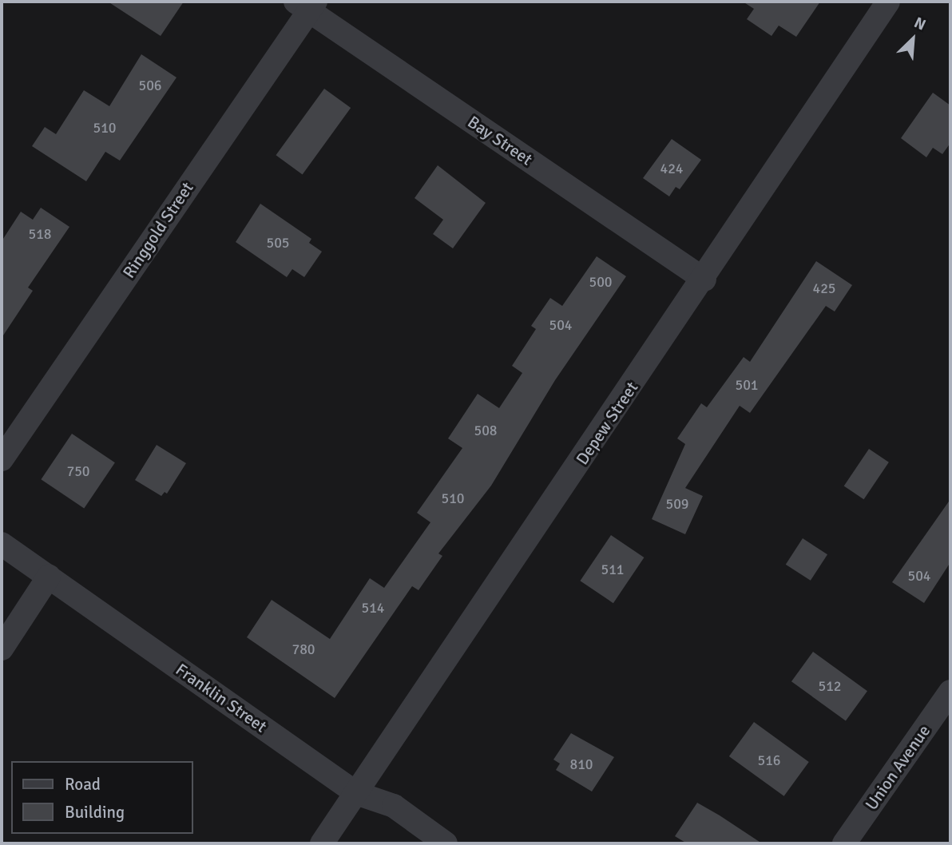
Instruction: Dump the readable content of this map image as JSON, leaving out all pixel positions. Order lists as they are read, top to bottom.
{
  "streets": {
    "street": [
      "Bay Street",
      "Ringgold Street",
      "Depew Street",
      "Franklin Street",
      "Union Avenue"
    ]
  },
  "crossings": [
    ["Bay Street", "Ringgold Street"],
    ["Bay Street", "Depew Street"],
    ["Depew Street", "Franklin Street"]
  ],
  "house_numbers": [
    "506",
    "510",
    "424",
    "518",
    "505",
    "500",
    "425",
    "504",
    "501",
    "508",
    "750",
    "510",
    "509",
    "511",
    "504",
    "514",
    "780",
    "512",
    "516",
    "810"
  ],
  "legend": ["Road", "Building"],
  "north": "top right"
}
